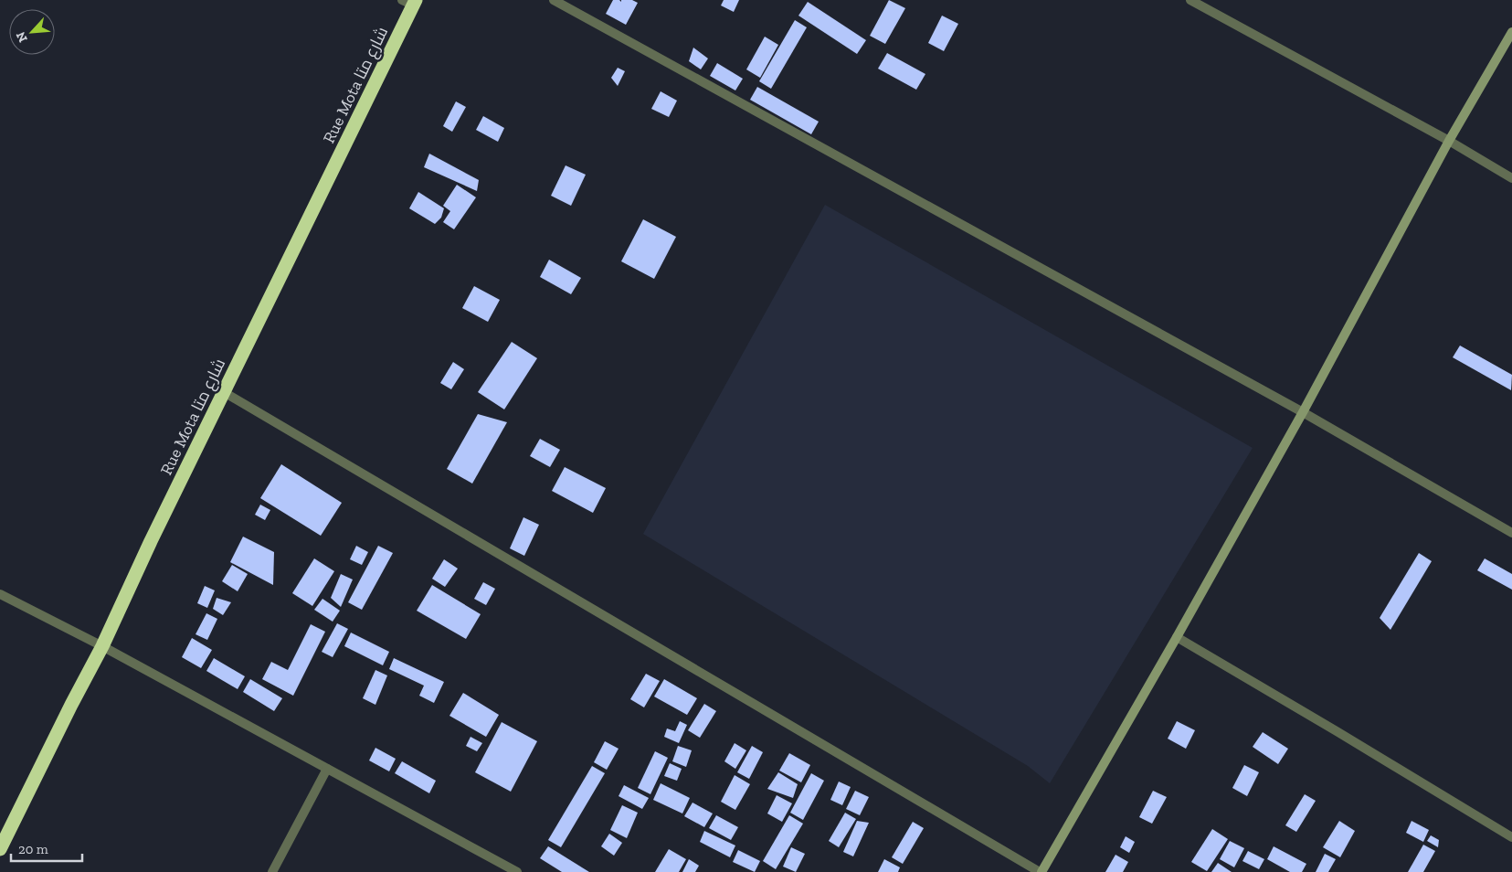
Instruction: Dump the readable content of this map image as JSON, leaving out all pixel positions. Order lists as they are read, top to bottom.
{
  "streets": {
    "highway": ["Rue Mota شارع متا"]
  },
  "scale_bar": "20 m",
  "north": "bottom left"
}
